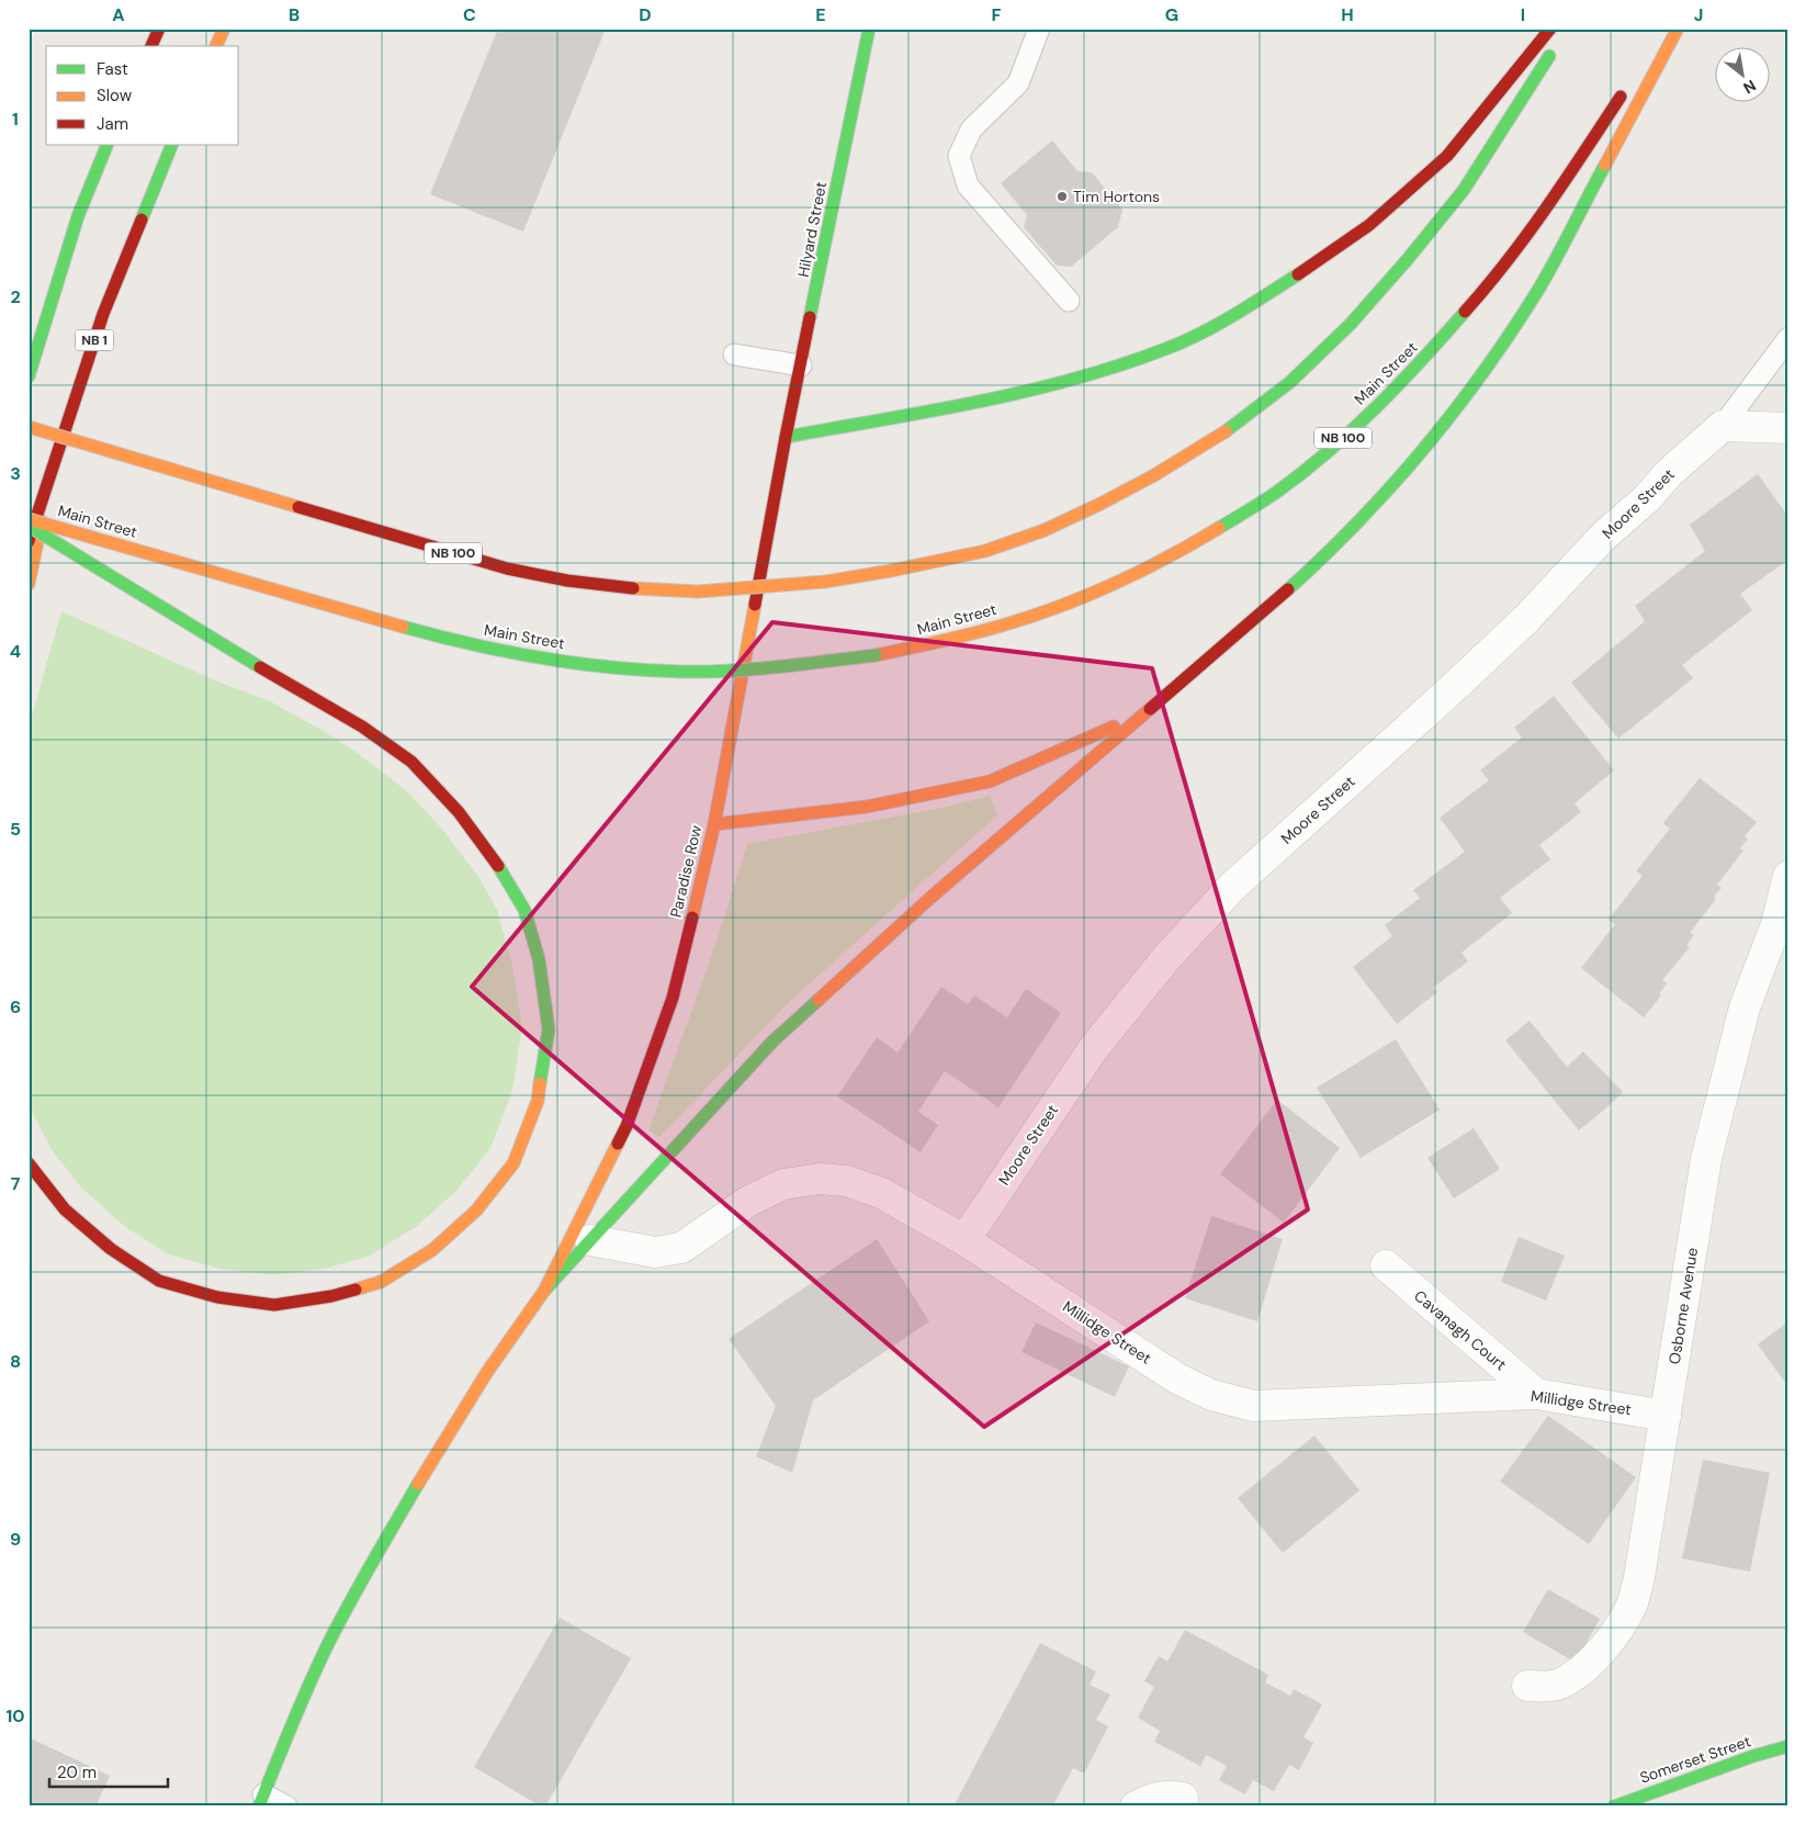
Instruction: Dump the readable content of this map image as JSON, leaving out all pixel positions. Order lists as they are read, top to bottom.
{
  "streets": {
    "main road": [
      "Hilyard Street",
      "NB 1",
      "Main Street",
      "NB 100",
      "Paradise Row",
      "Somerset Street"
    ],
    "street": [
      "Moore Street",
      "Osborne Avenue",
      "Cavanagh Court",
      "Millidge Street"
    ]
  },
  "crossings": [
    ["Hilyard Street", "Paradise Row"],
    ["Moore Street", "Millidge Street"],
    ["Osborne Avenue", "Millidge Street"],
    ["Cavanagh Court", "Millidge Street"]
  ],
  "places": ["Tim Hortons"],
  "legend": ["Fast", "Slow", "Jam"],
  "scale_bar": "20 m",
  "north": "bottom right",
  "grid": {
    "columns": [
      "A",
      "B",
      "C",
      "D",
      "E",
      "F",
      "G",
      "H",
      "I",
      "J"
    ],
    "rows": [
      "1",
      "2",
      "3",
      "4",
      "5",
      "6",
      "7",
      "8",
      "9",
      "10"
    ]
  }
}
